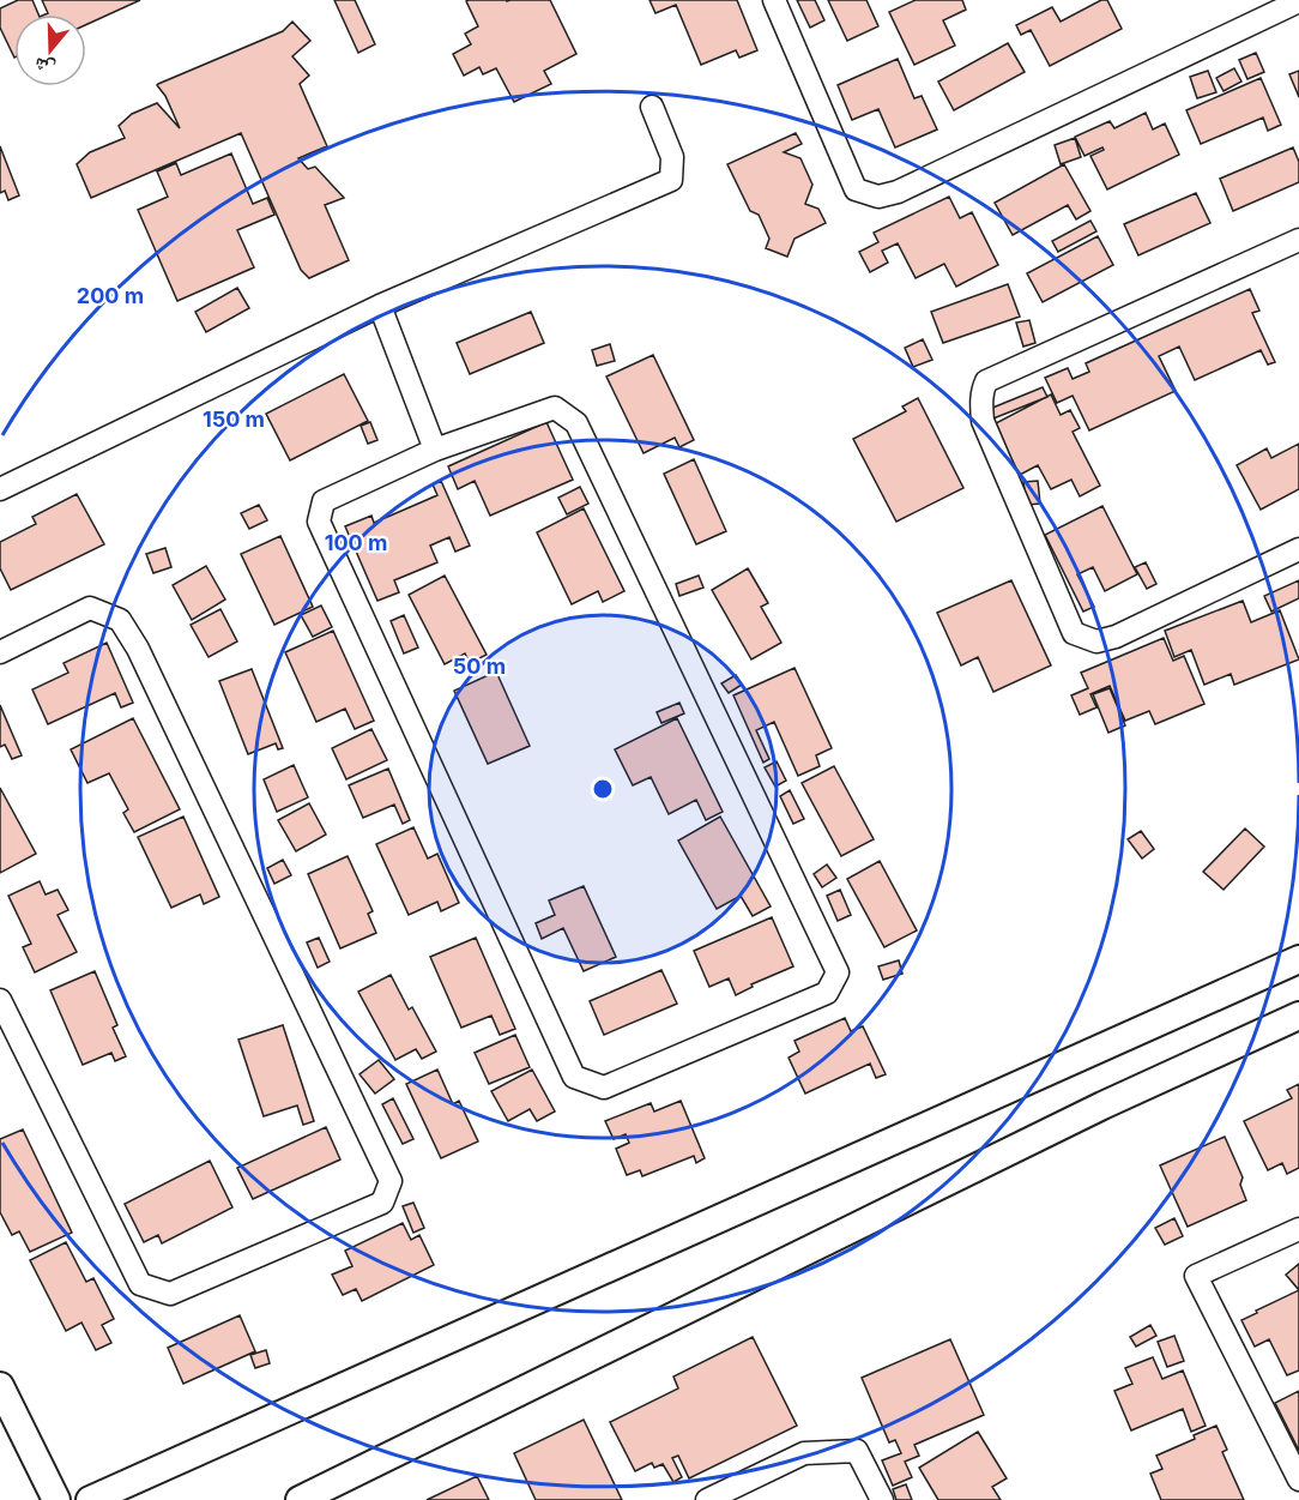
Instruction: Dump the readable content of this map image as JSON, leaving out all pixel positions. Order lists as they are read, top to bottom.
{
  "north": "bottom",
  "rings": [
    "200 m",
    "150 m",
    "100 m",
    "50 m"
  ]
}
